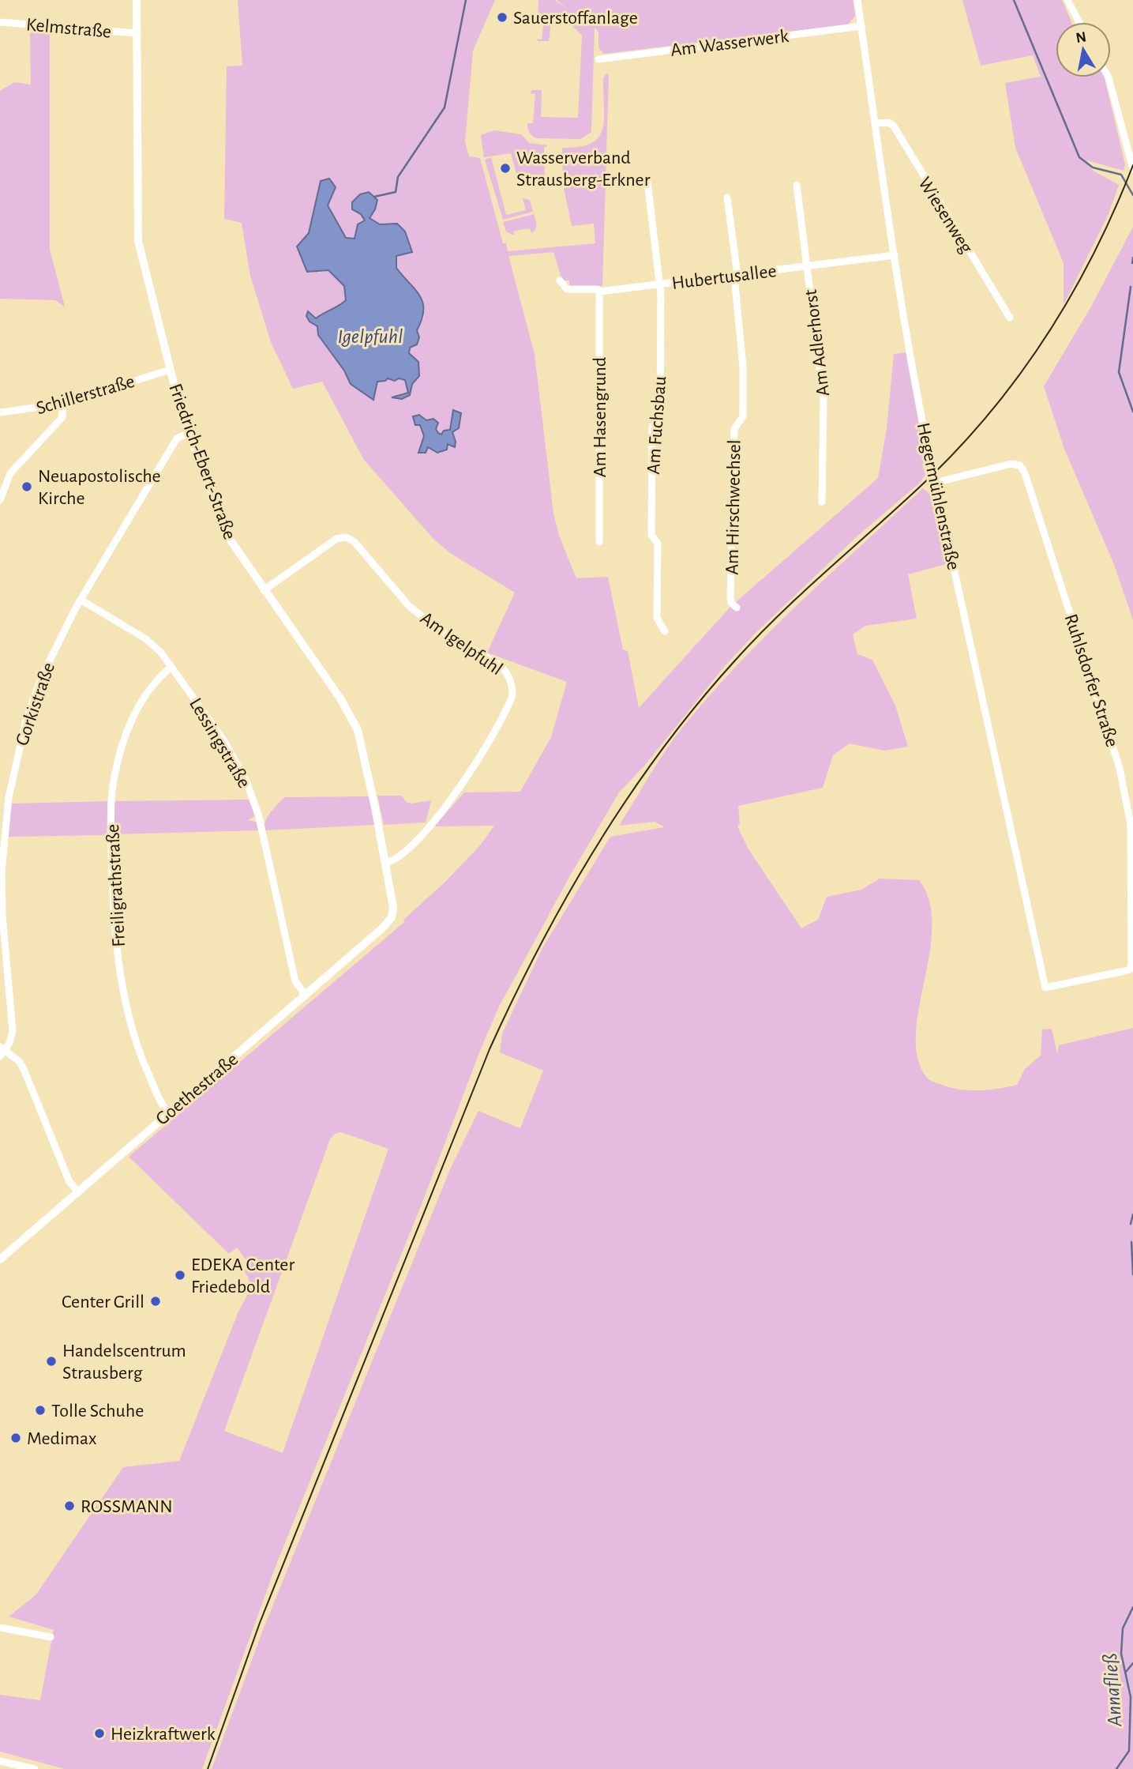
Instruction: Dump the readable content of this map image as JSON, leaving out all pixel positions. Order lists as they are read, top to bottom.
{
  "streets": {
    "street": [
      "Kelmstraße",
      "Am Wasserwerk",
      "Wiesenweg",
      "Hubertusallee",
      "Am Adlerhorst",
      "Schillerstraße",
      "Am Hasengrund",
      "Am Fuchsbau",
      "Friedrich-Ebert-Straße",
      "Hegermühlenstraße",
      "Am Hirschwechsel",
      "Am Igelpfuhl",
      "Ruhlsdorfer Straße",
      "Gorkistraße",
      "Lessingstraße",
      "Freiligrathstraße",
      "Goethestraße"
    ]
  },
  "crossings": [
    ["Kelmstraße", "Friedrich-Ebert-Straße"],
    ["Am Wasserwerk", "Hegermühlenstraße"],
    ["Wiesenweg", "Hegermühlenstraße"],
    ["Hubertusallee", "Am Adlerhorst"],
    ["Hubertusallee", "Am Hasengrund"],
    ["Hubertusallee", "Am Fuchsbau"],
    ["Hubertusallee", "Hegermühlenstraße"],
    ["Hubertusallee", "Am Hirschwechsel"],
    ["Schillerstraße", "Friedrich-Ebert-Straße"],
    ["Friedrich-Ebert-Straße", "Am Igelpfuhl"],
    ["Friedrich-Ebert-Straße", "Gorkistraße"],
    ["Friedrich-Ebert-Straße", "Goethestraße"],
    ["Hegermühlenstraße", "Ruhlsdorfer Straße"],
    ["Gorkistraße", "Lessingstraße"],
    ["Gorkistraße", "Goethestraße"],
    ["Lessingstraße", "Freiligrathstraße"],
    ["Lessingstraße", "Goethestraße"],
    ["Freiligrathstraße", "Goethestraße"]
  ],
  "water": ["Igelpfuhl", "Annafließ"],
  "places": [
    "Sauerstoffanlage",
    "Wasserverband Strausberg-Erkner",
    "Neuapostolische Kirche",
    "EDEKA Center Friedebold",
    "Center Grill",
    "Handelscentrum Strausberg",
    "Tolle Schuhe",
    "Medimax",
    "ROSSMANN",
    "Heizkraftwerk"
  ],
  "north": "top"
}
